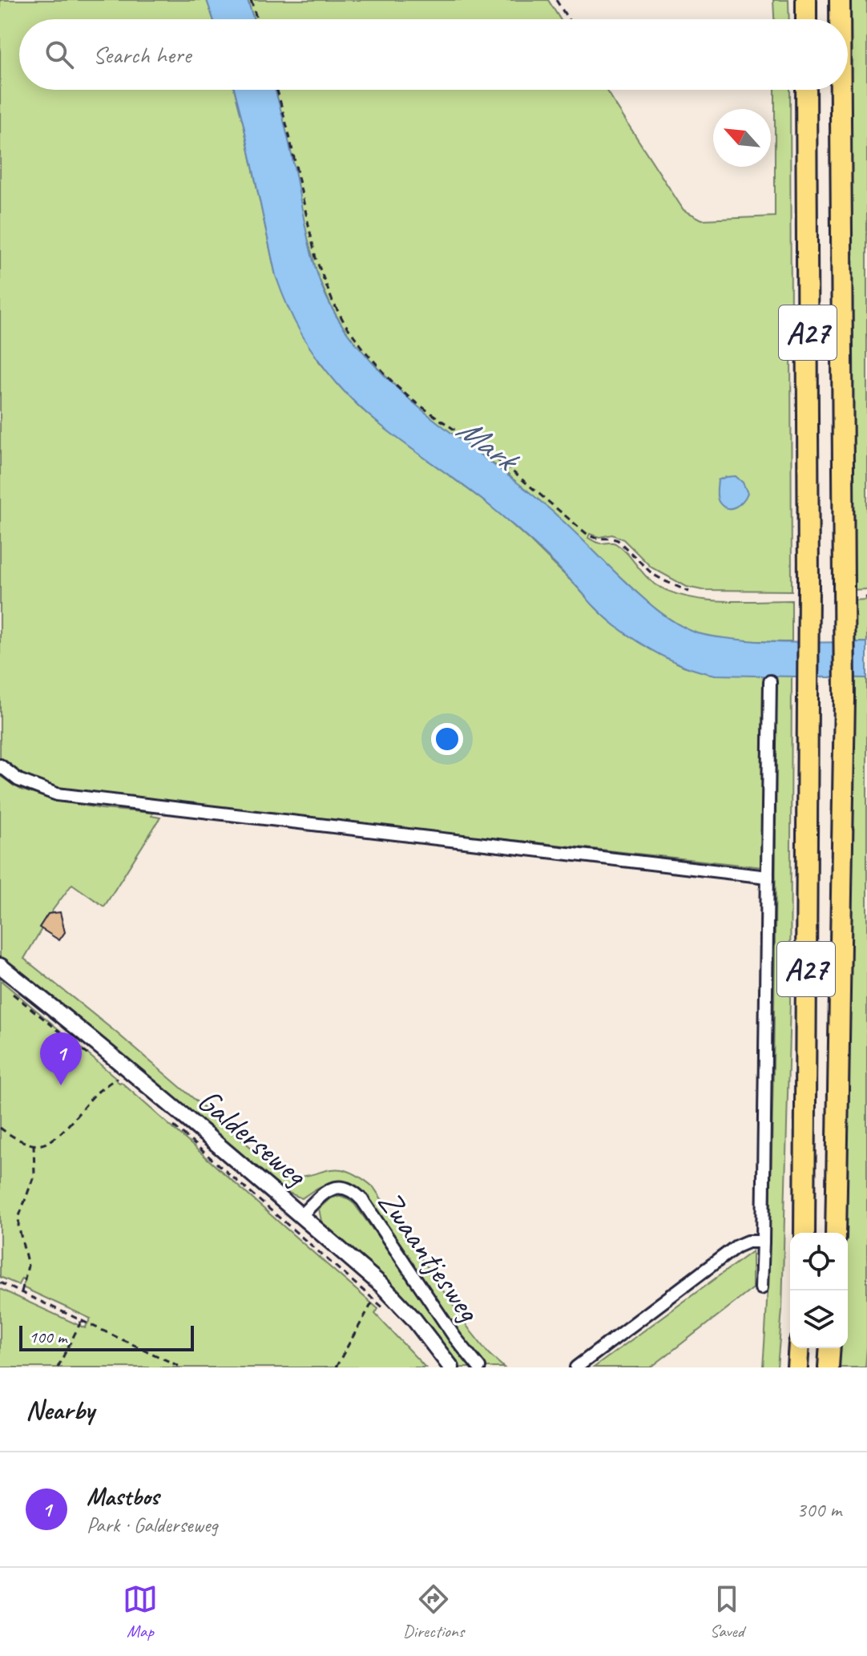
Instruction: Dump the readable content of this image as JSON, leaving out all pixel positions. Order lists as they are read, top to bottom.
{
  "streets": {
    "highway": ["A27"],
    "street": ["Galderseweg", "Zwaantjesweg"]
  },
  "crossings": [
    ["Galderseweg", "Zwaantjesweg"]
  ],
  "water": ["Mark"],
  "scale_bar": "100 m",
  "north": "top left",
  "page": {
    "search": "Search here",
    "pins": "1",
    "scale": "100 m",
    "heading": "Nearby",
    "list": [
      {
        "mark": "1",
        "name": "Mastbos",
        "note": "Park · Galderseweg",
        "value": "300 m"
      }
    ],
    "nav": ["Map", "Directions", "Saved"]
  }
}
